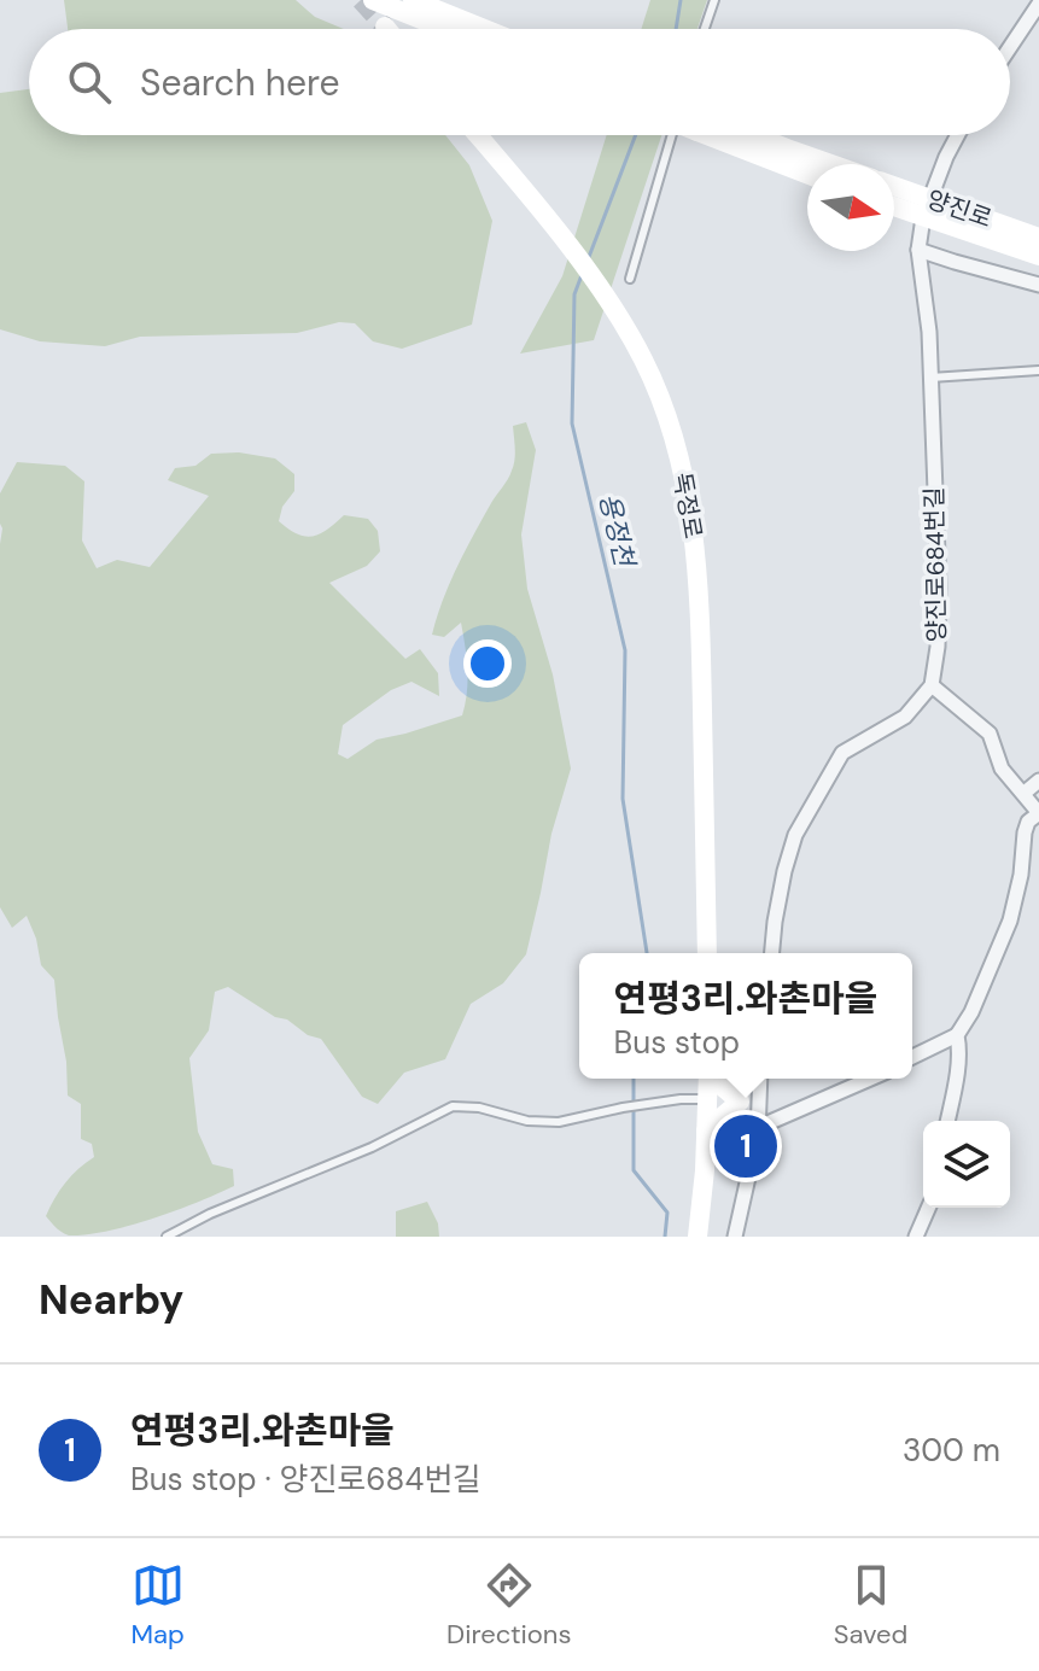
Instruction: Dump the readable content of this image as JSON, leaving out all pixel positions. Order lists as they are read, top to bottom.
{
  "streets": {
    "street": ["양진로", "독정로", "양진로684번길"]
  },
  "crossings": [
    ["양진로", "양진로684번길"]
  ],
  "water": ["용정천"],
  "north": "right",
  "page": {
    "search": "Search here",
    "popup": ["연평3리.와촌마을", "Bus stop"],
    "pins": "1",
    "heading": "Nearby",
    "list": [
      {
        "mark": "1",
        "name": "연평3리.와촌마을",
        "note": "Bus stop · 양진로684번길",
        "value": "300 m"
      }
    ],
    "nav": ["Map", "Directions", "Saved"]
  }
}
